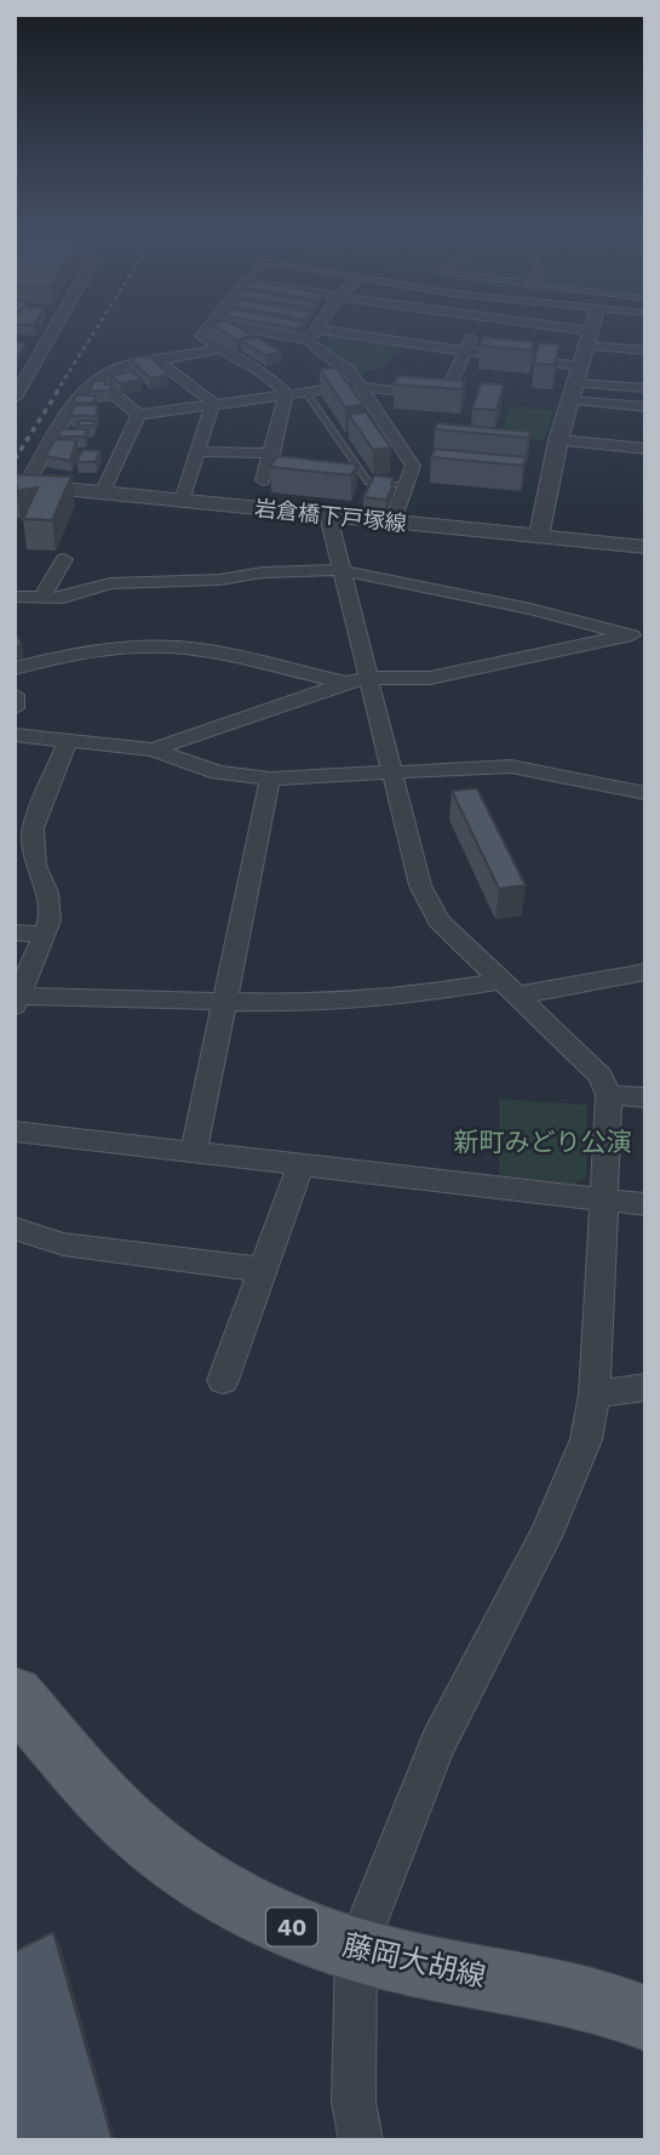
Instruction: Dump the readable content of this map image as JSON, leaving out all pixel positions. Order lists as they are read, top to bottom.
{
  "streets": {
    "main road": ["40", "藤岡大胡線"],
    "street": ["岩倉橋下戸塚線"]
  },
  "parks": ["新町みどり公演"]
}
